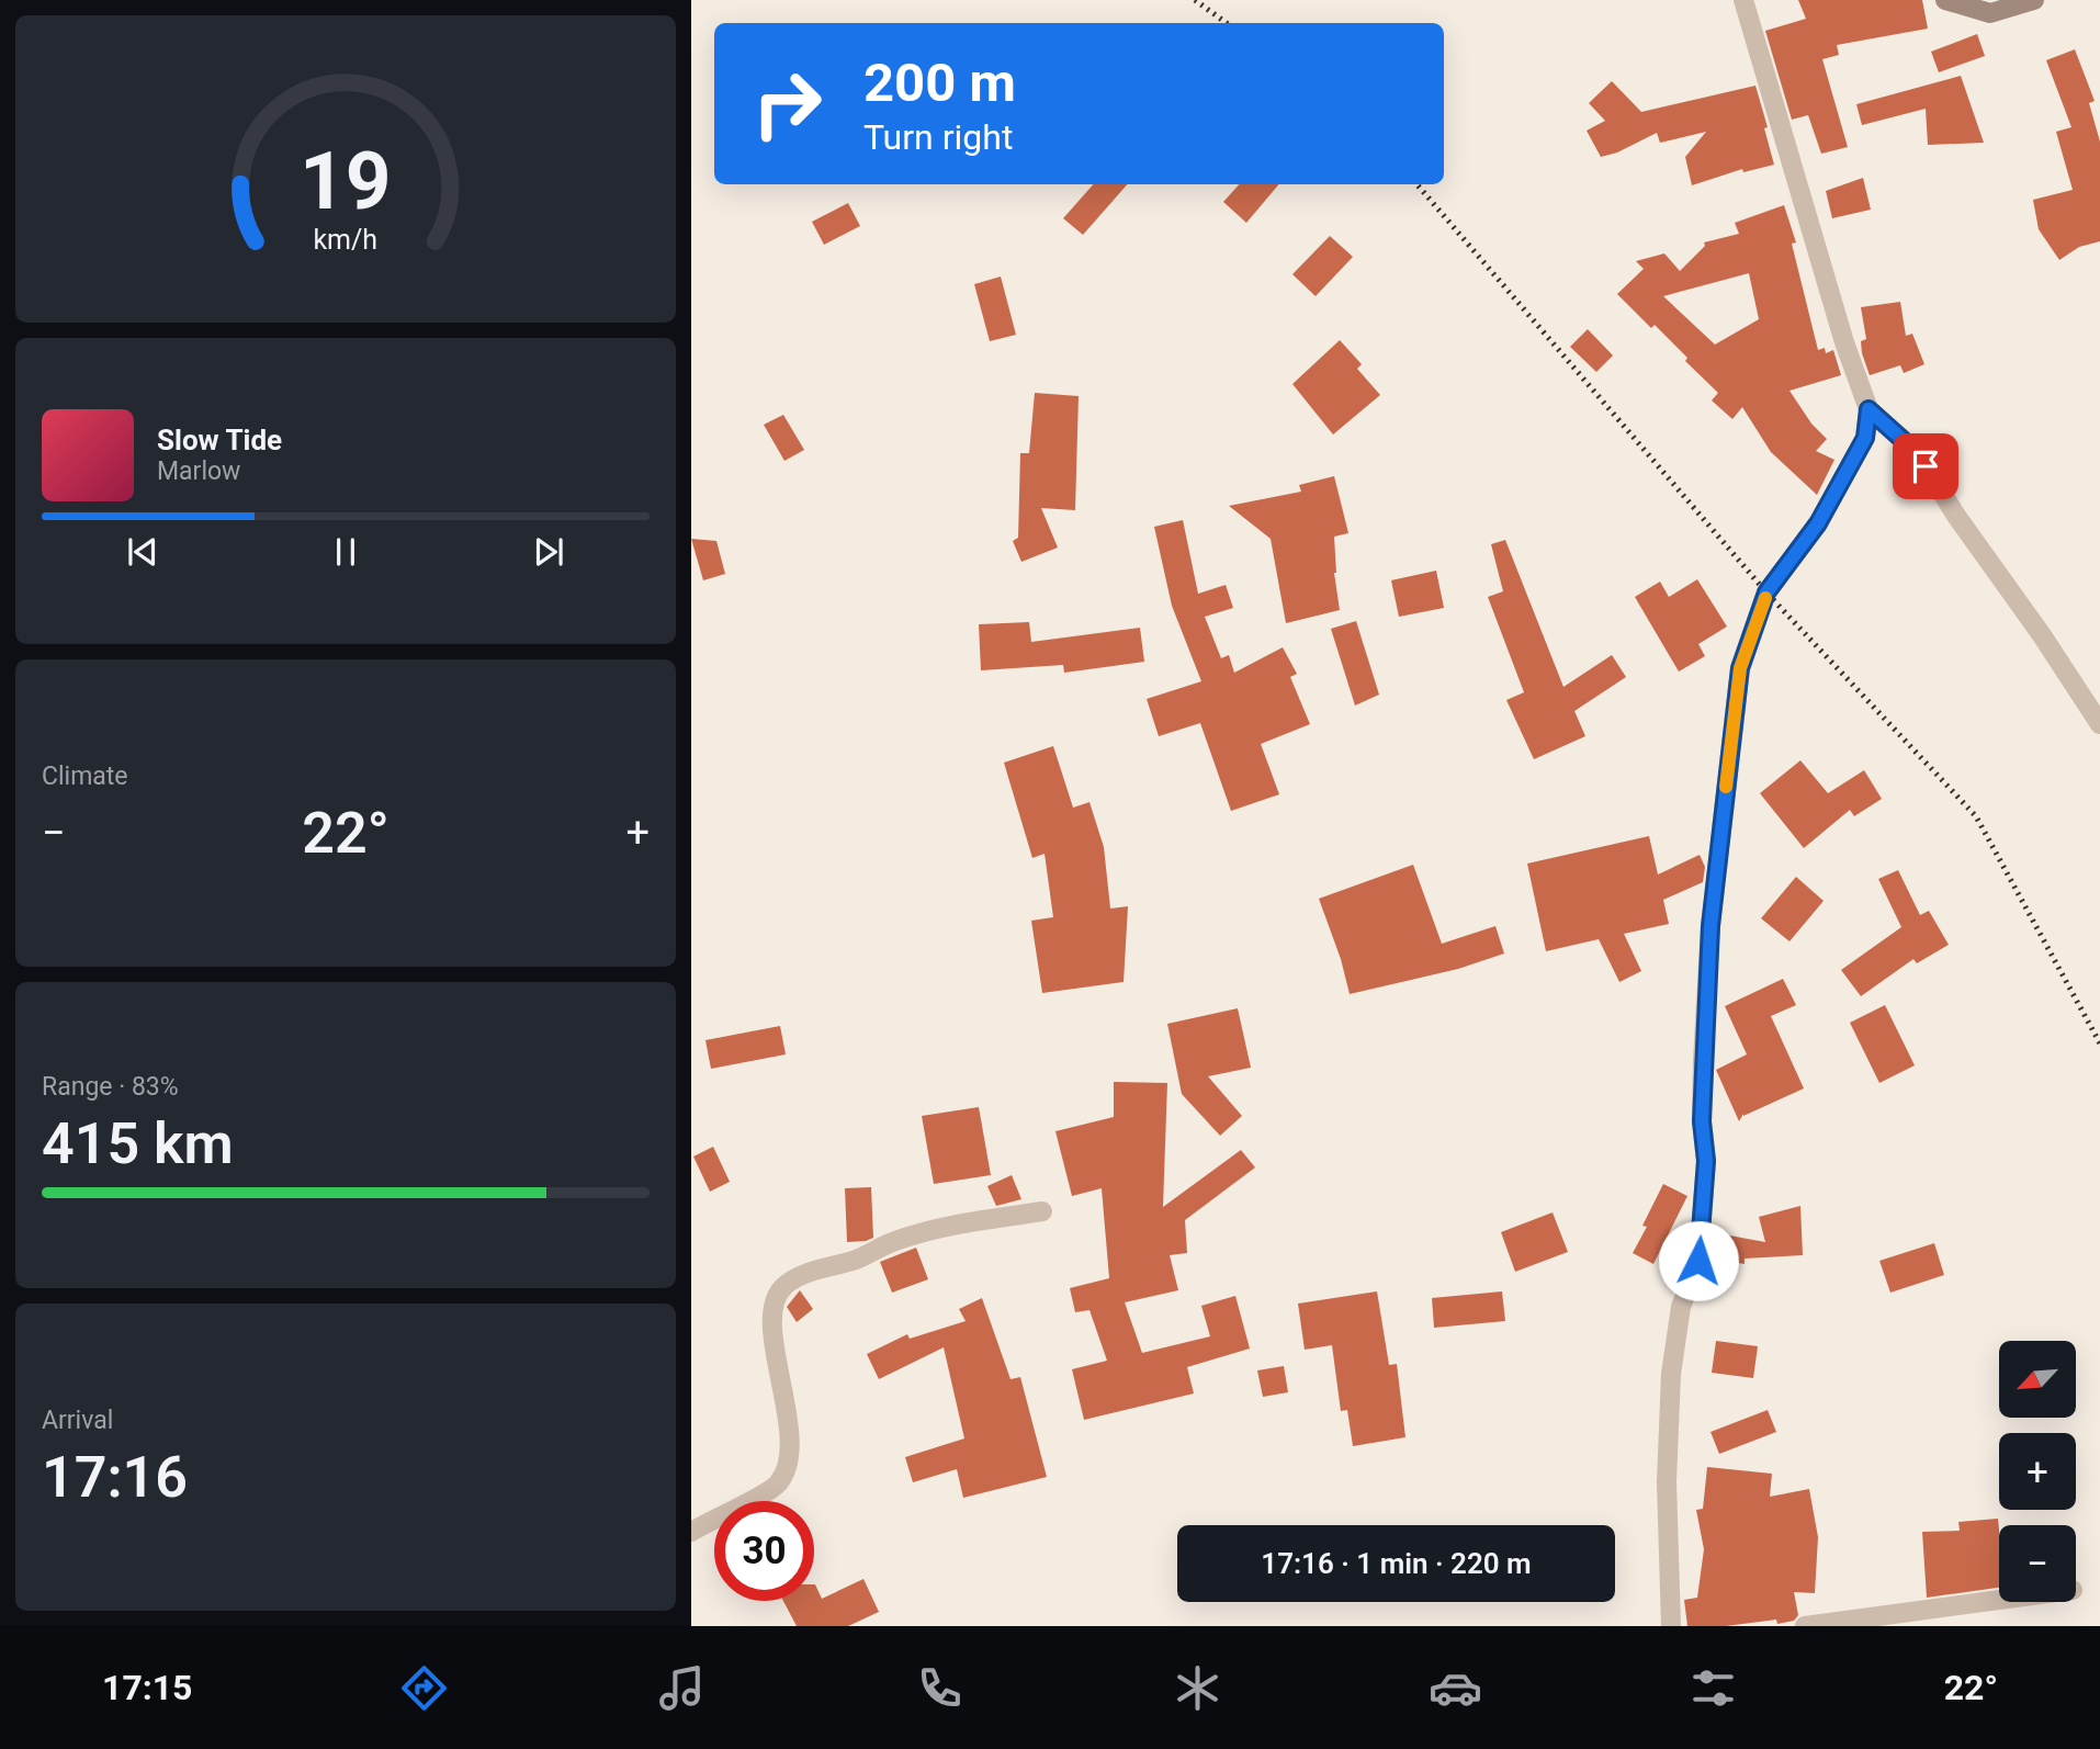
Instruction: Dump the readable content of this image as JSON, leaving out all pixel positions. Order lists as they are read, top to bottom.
{
  "north": "bottom left",
  "page": {
    "turn": ["200 m", "Turn right"],
    "song": ["Slow Tide", "Marlow"],
    "tile": [
      "Climate",
      ["Range · 83%", "415 km"],
      ["Arrival", "17:16"]
    ],
    "heat": ["−", "22°", "+"],
    "map_buttons": ["+", "−"],
    "limit": "30",
    "trip": "17:16 · 1 min · 220 m",
    "tabs": ["17:15", "22°"],
    "gauge": ["19", "km/h"]
  }
}
